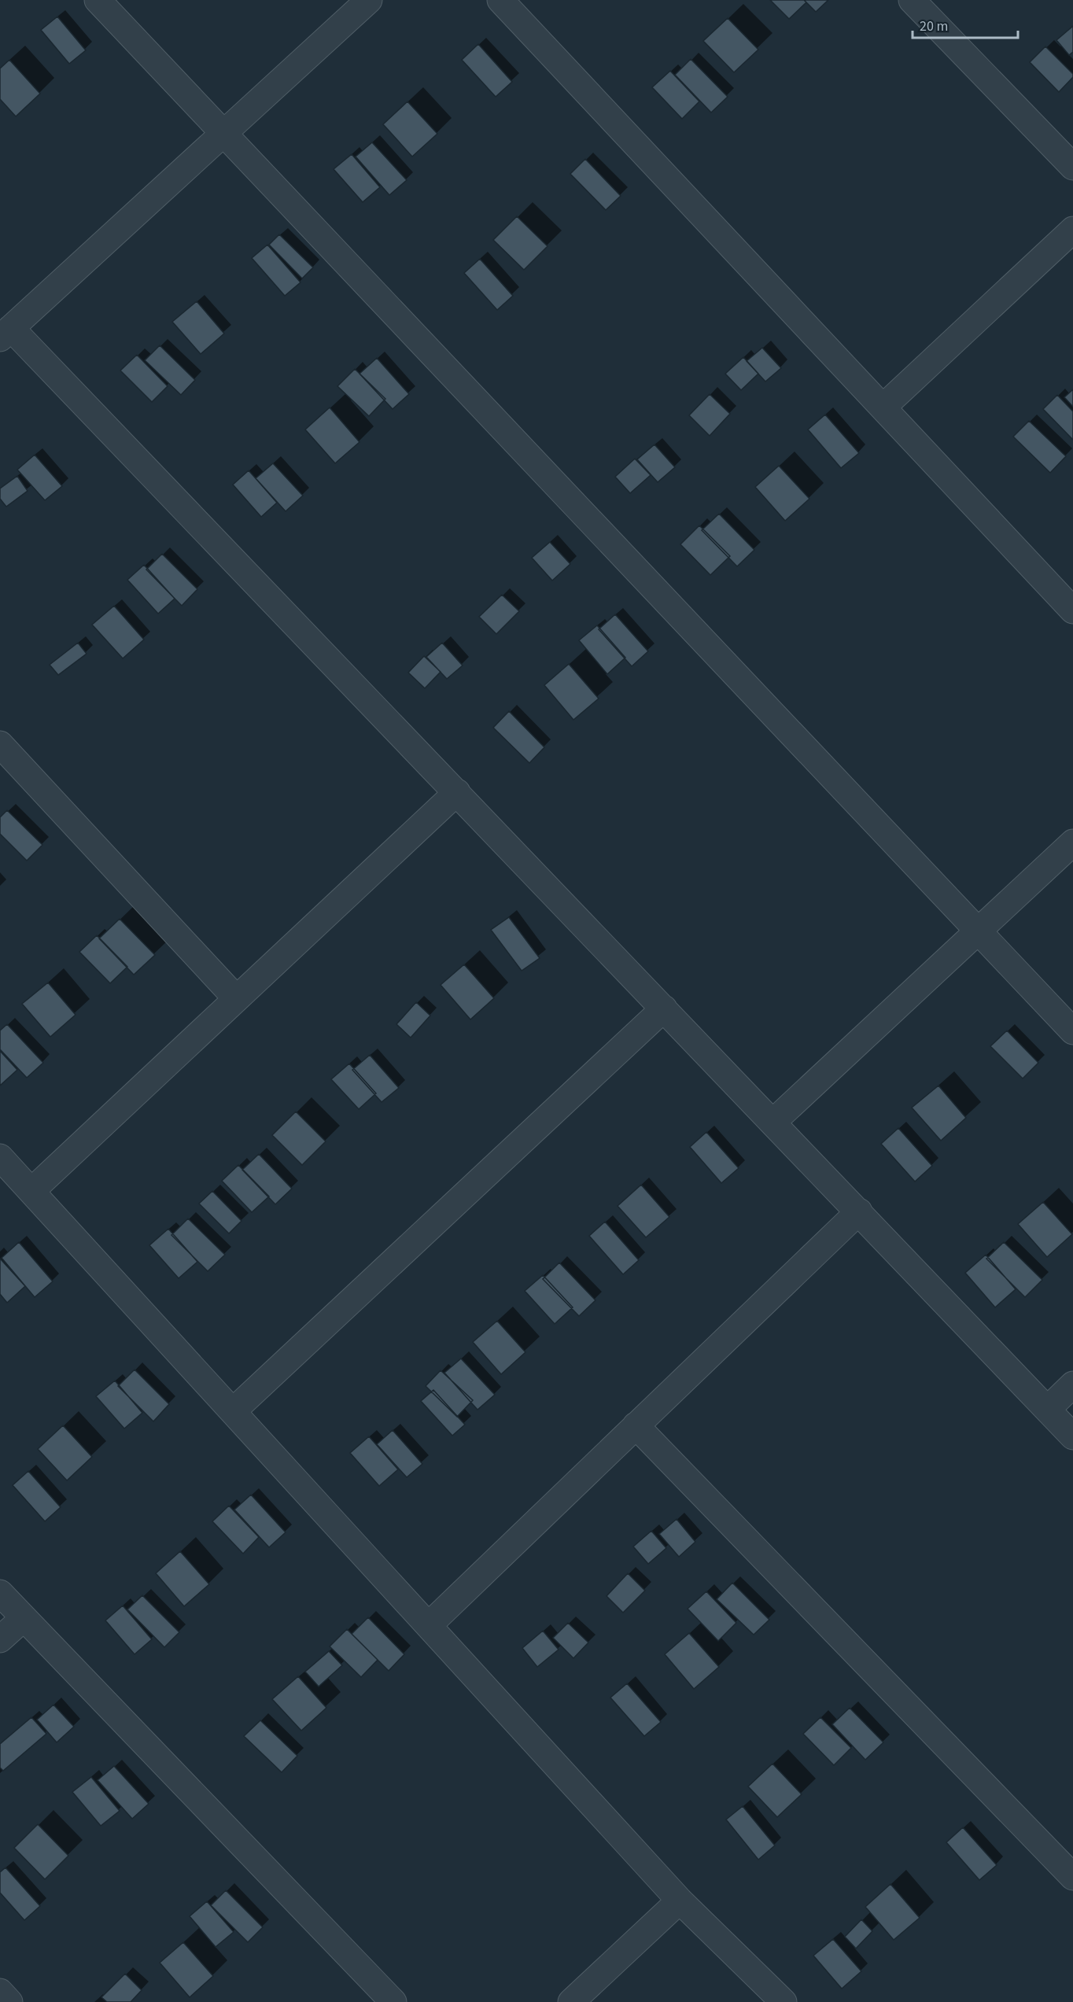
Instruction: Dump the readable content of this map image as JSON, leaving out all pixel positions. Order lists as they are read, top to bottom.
{
  "scale_bar": "20 m"
}
